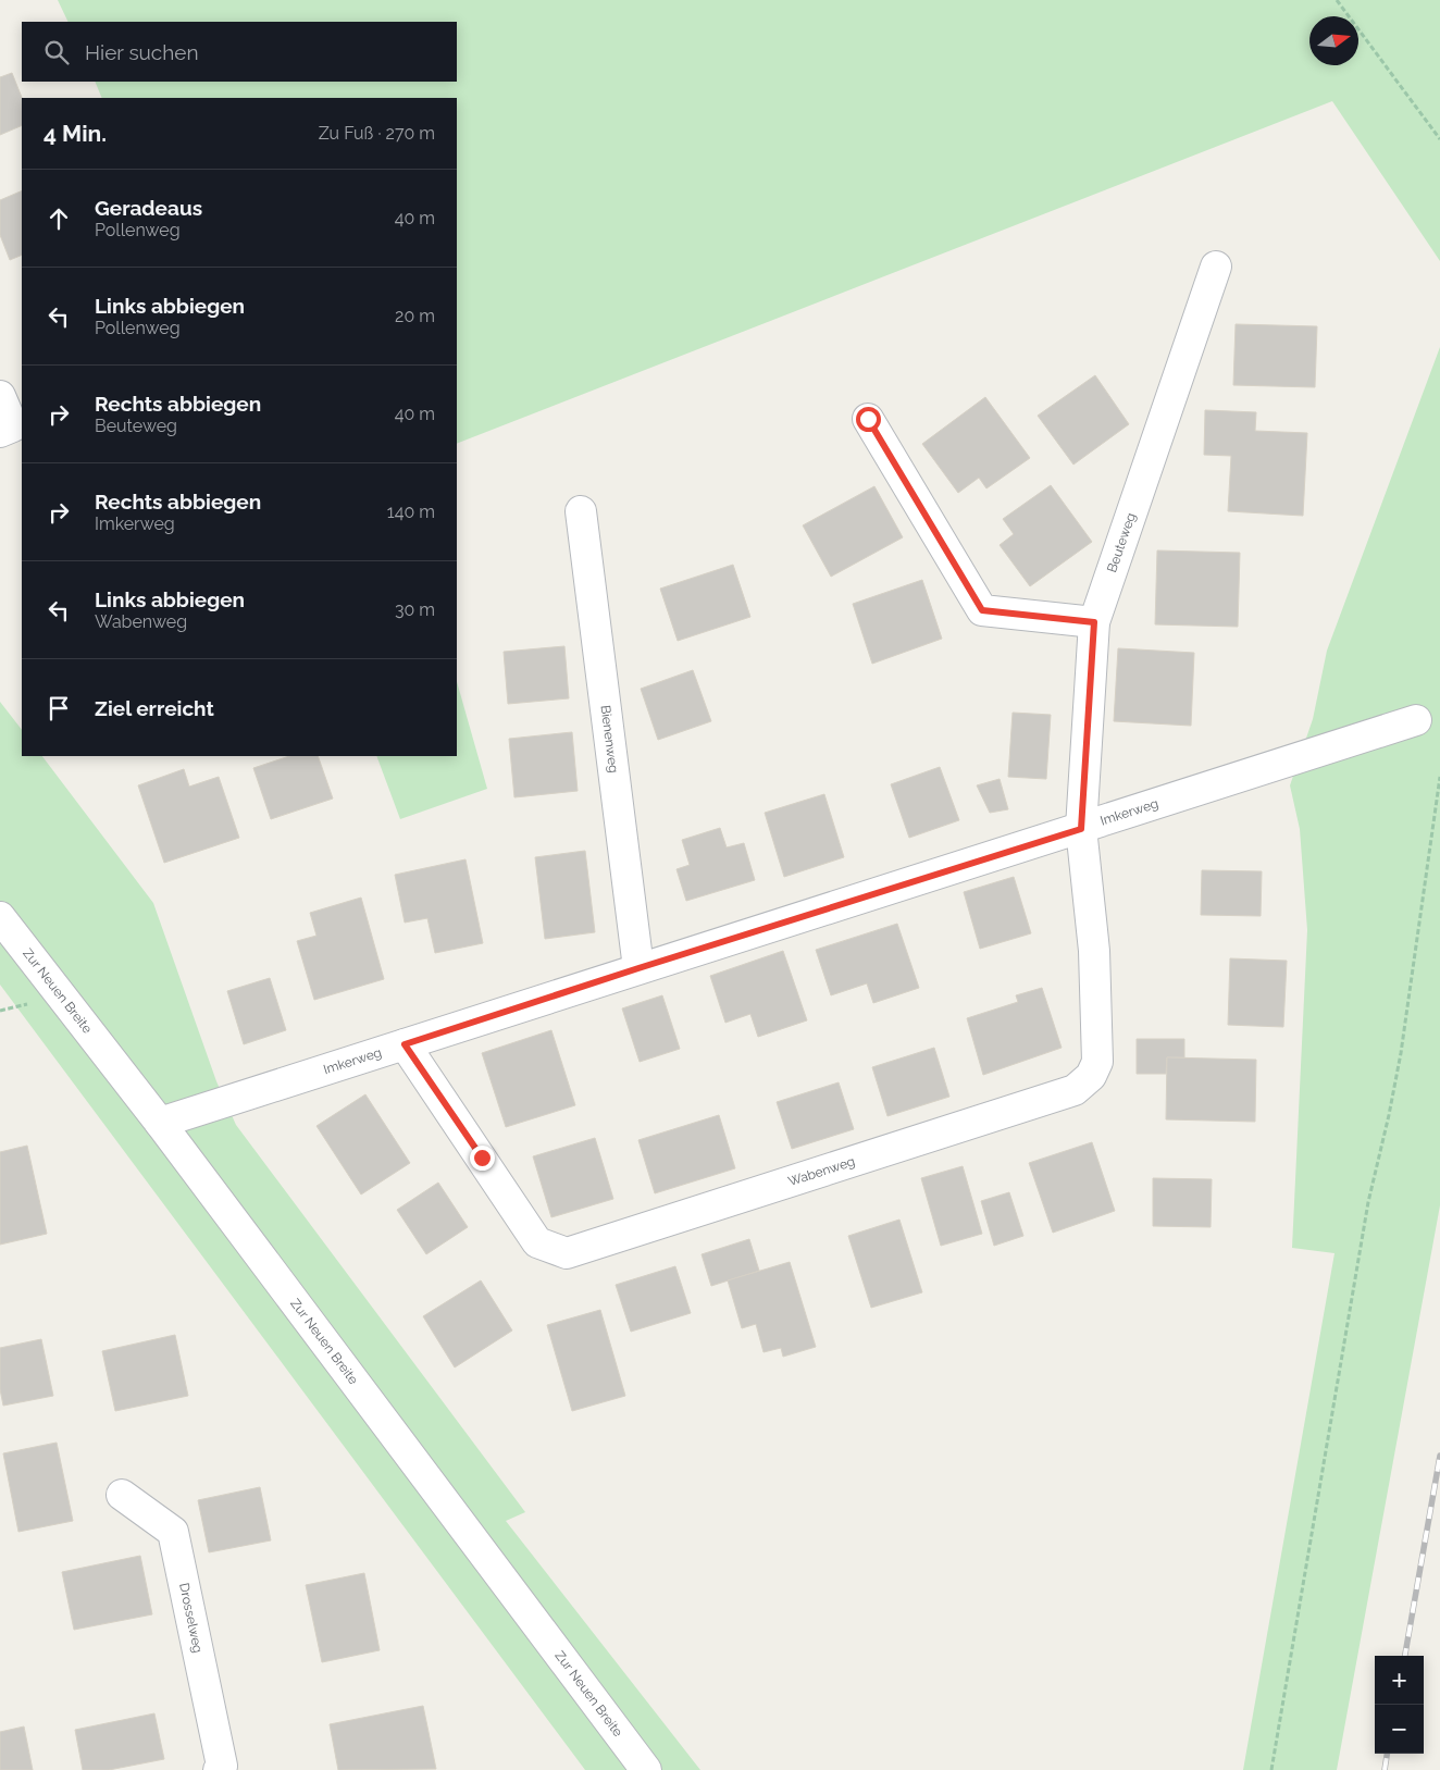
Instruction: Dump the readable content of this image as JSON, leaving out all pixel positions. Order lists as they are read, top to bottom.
{
  "streets": {
    "street": [
      "Beuteweg",
      "Bienenweg",
      "Imkerweg",
      "Zur Neuen Breite",
      "Wabenweg",
      "Drosselweg"
    ]
  },
  "crossings": [
    ["Beuteweg", "Imkerweg"],
    ["Beuteweg", "Wabenweg"],
    ["Bienenweg", "Imkerweg"],
    ["Imkerweg", "Zur Neuen Breite"],
    ["Imkerweg", "Wabenweg"]
  ],
  "north": "right",
  "page": {
    "search": "Hier suchen",
    "heading": ["4 Min.", "Zu Fuß · 270 m"],
    "list": [
      ["Geradeaus", "Pollenweg", "40 m"],
      ["Links abbiegen", "Pollenweg", "20 m"],
      ["Rechts abbiegen", "Beuteweg", "40 m"],
      ["Rechts abbiegen", "Imkerweg", "140 m"],
      ["Links abbiegen", "Wabenweg", "30 m"],
      "Ziel erreicht"
    ],
    "map_buttons": ["+", "−"]
  }
}
